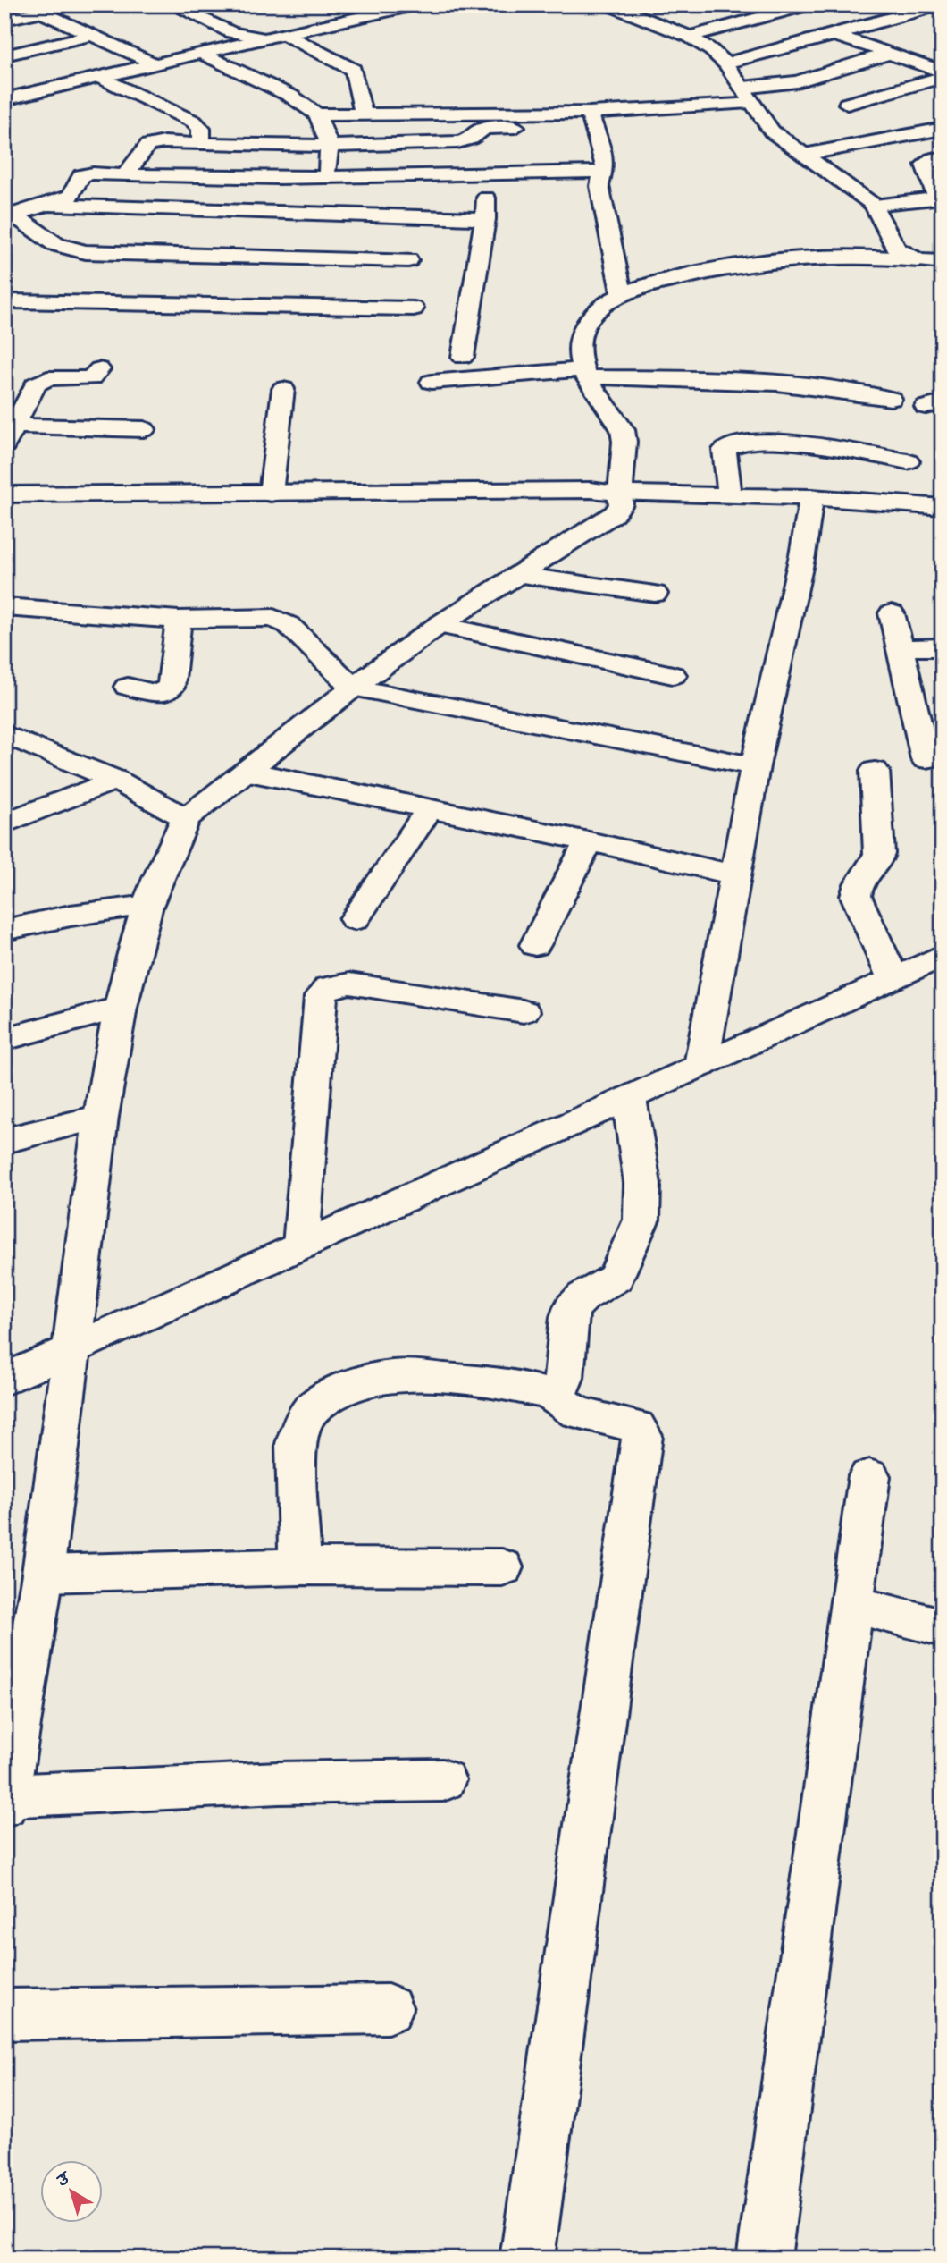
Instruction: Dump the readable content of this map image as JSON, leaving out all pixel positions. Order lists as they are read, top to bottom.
{
  "north": "top left"
}
